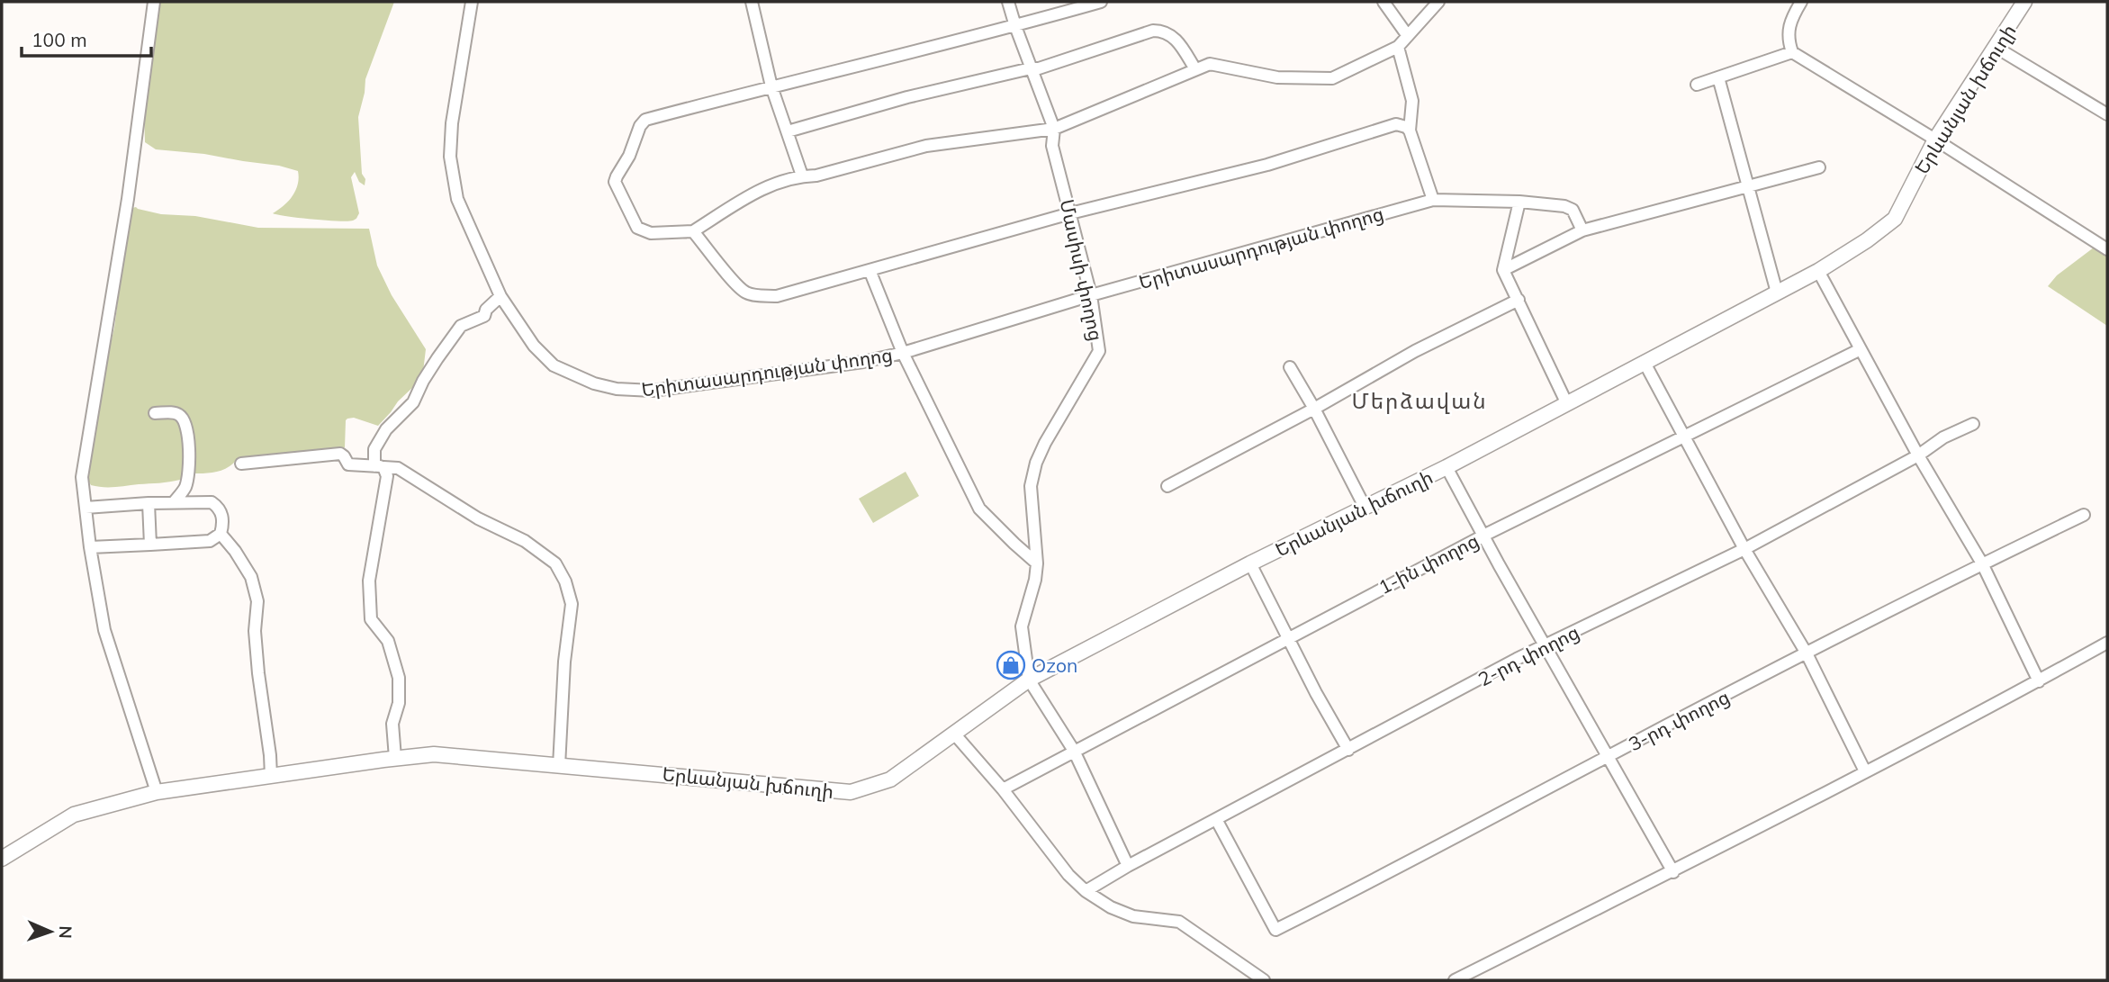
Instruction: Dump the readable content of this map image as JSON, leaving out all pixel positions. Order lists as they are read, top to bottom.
{
  "streets": {
    "main road": ["Երևանյան խճուղի"],
    "street": [
      "Երիտասարդության փողոց",
      "Մասիսի փողոց",
      "1-ին փողոց",
      "2-րդ փողոց",
      "3-րդ փողոց"
    ]
  },
  "crossings": [
    ["Երևանյան խճուղի", "Մասիսի փողոց"],
    ["Երիտասարդության փողոց", "Մասիսի փողոց"],
    ["2-րդ փողոց", "3-րդ փողոց"]
  ],
  "districts": ["Մերձավան"],
  "places": {
    "shop": ["Ozon"]
  },
  "scale_bar": "100 m",
  "north": "right"
}
